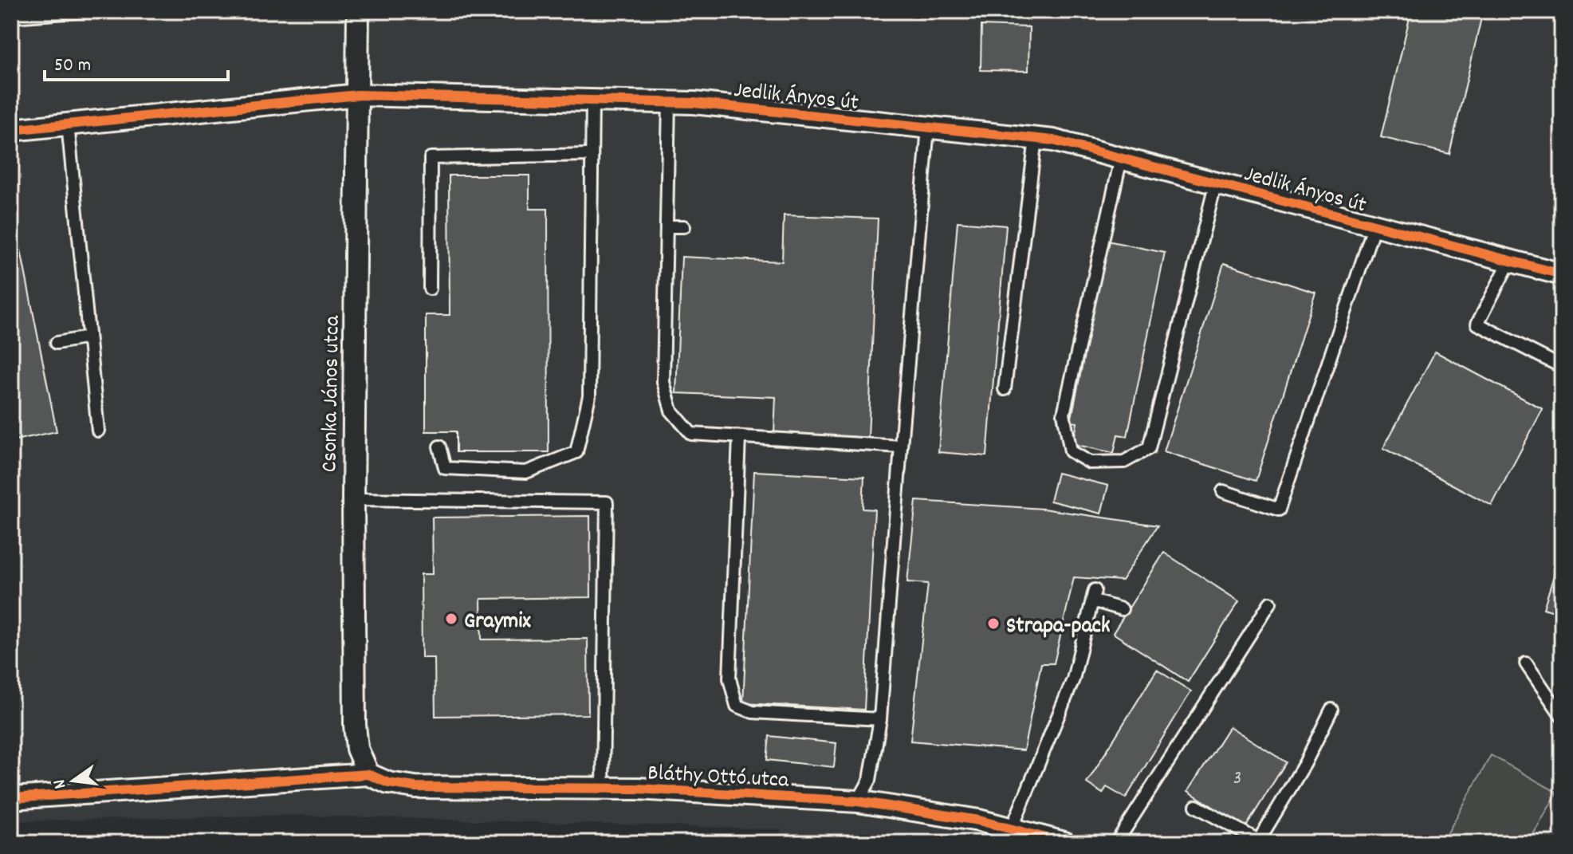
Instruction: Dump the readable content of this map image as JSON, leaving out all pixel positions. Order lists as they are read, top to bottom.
{
  "streets": {
    "street": ["Jedlik Ányos út", "Csonka János utca", "Bláthy Ottó utca"]
  },
  "crossings": [
    ["Jedlik Ányos út", "Csonka János utca"],
    ["Csonka János utca", "Bláthy Ottó utca"]
  ],
  "places": ["Graymix", "Strapa-pack"],
  "house_numbers": ["3"],
  "scale_bar": "50 m",
  "north": "left"
}
